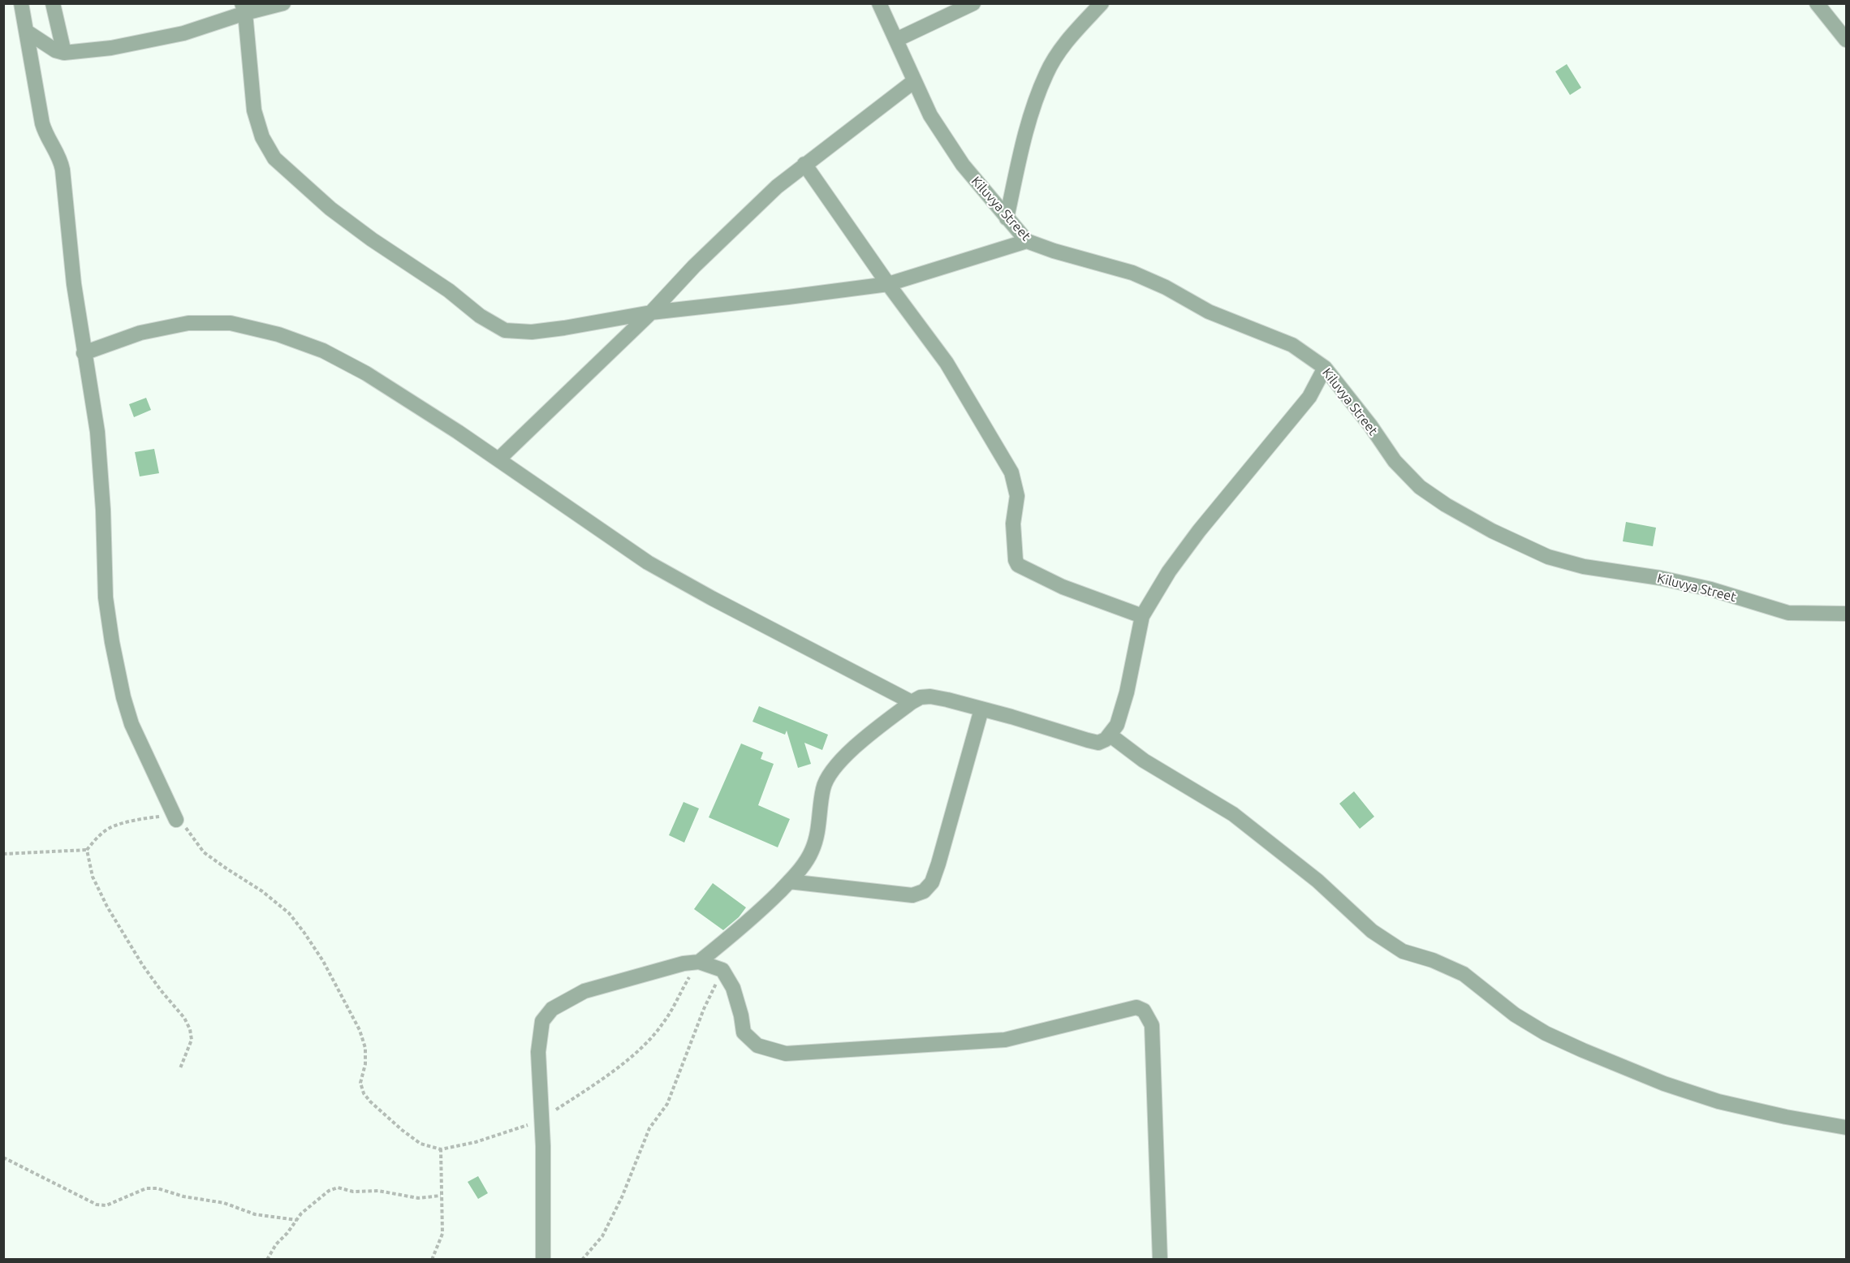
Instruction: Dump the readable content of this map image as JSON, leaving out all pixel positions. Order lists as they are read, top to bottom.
{
  "streets": {
    "street": ["Kiluvya Street"]
  }
}
